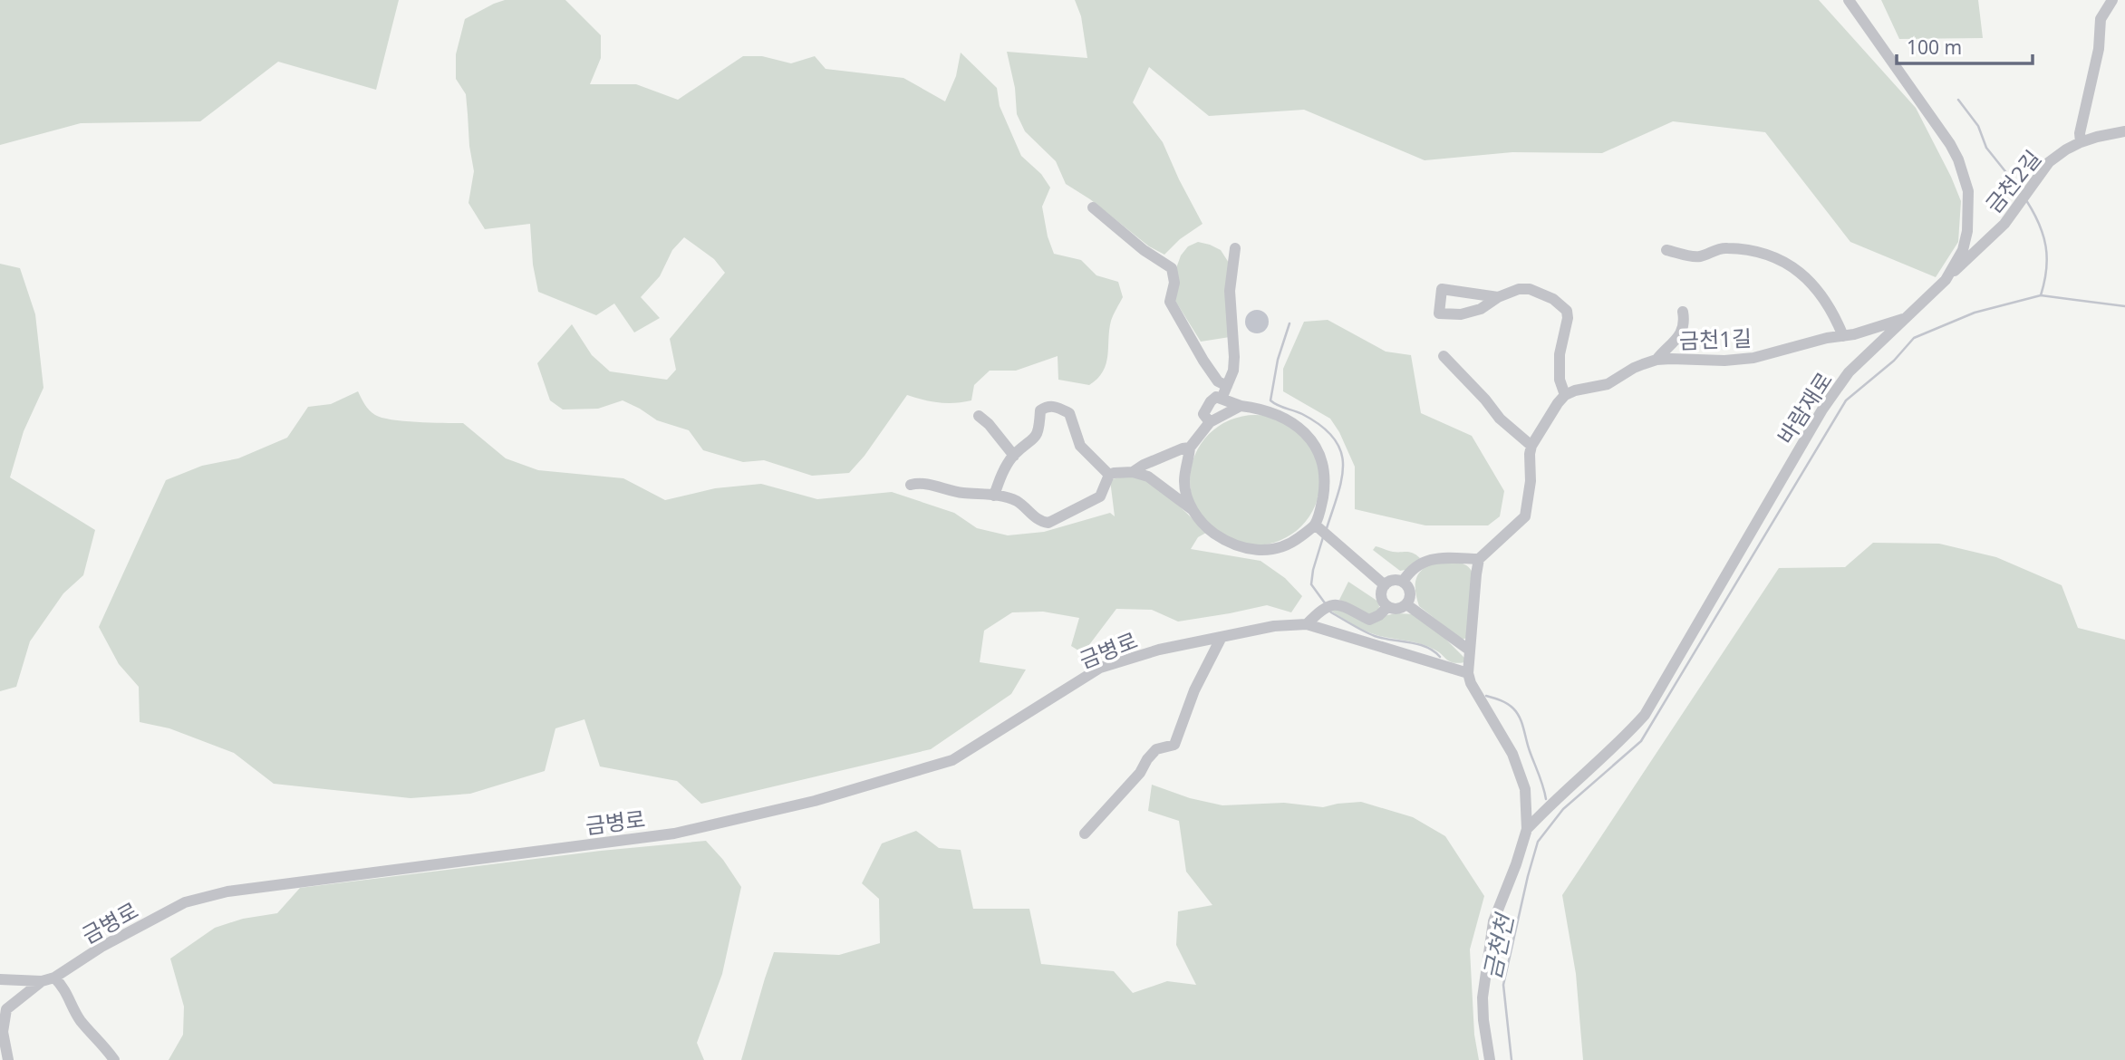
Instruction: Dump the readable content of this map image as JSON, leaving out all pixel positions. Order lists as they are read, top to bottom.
{
  "streets": {
    "street": [
      "금천2길",
      "금천1길",
      "바람재로",
      "금병로"
    ]
  },
  "crossings": [
    ["금천2길", "바람재로"],
    ["금천1길", "바람재로"]
  ],
  "water": ["금천천"],
  "scale_bar": "100 m"
}
